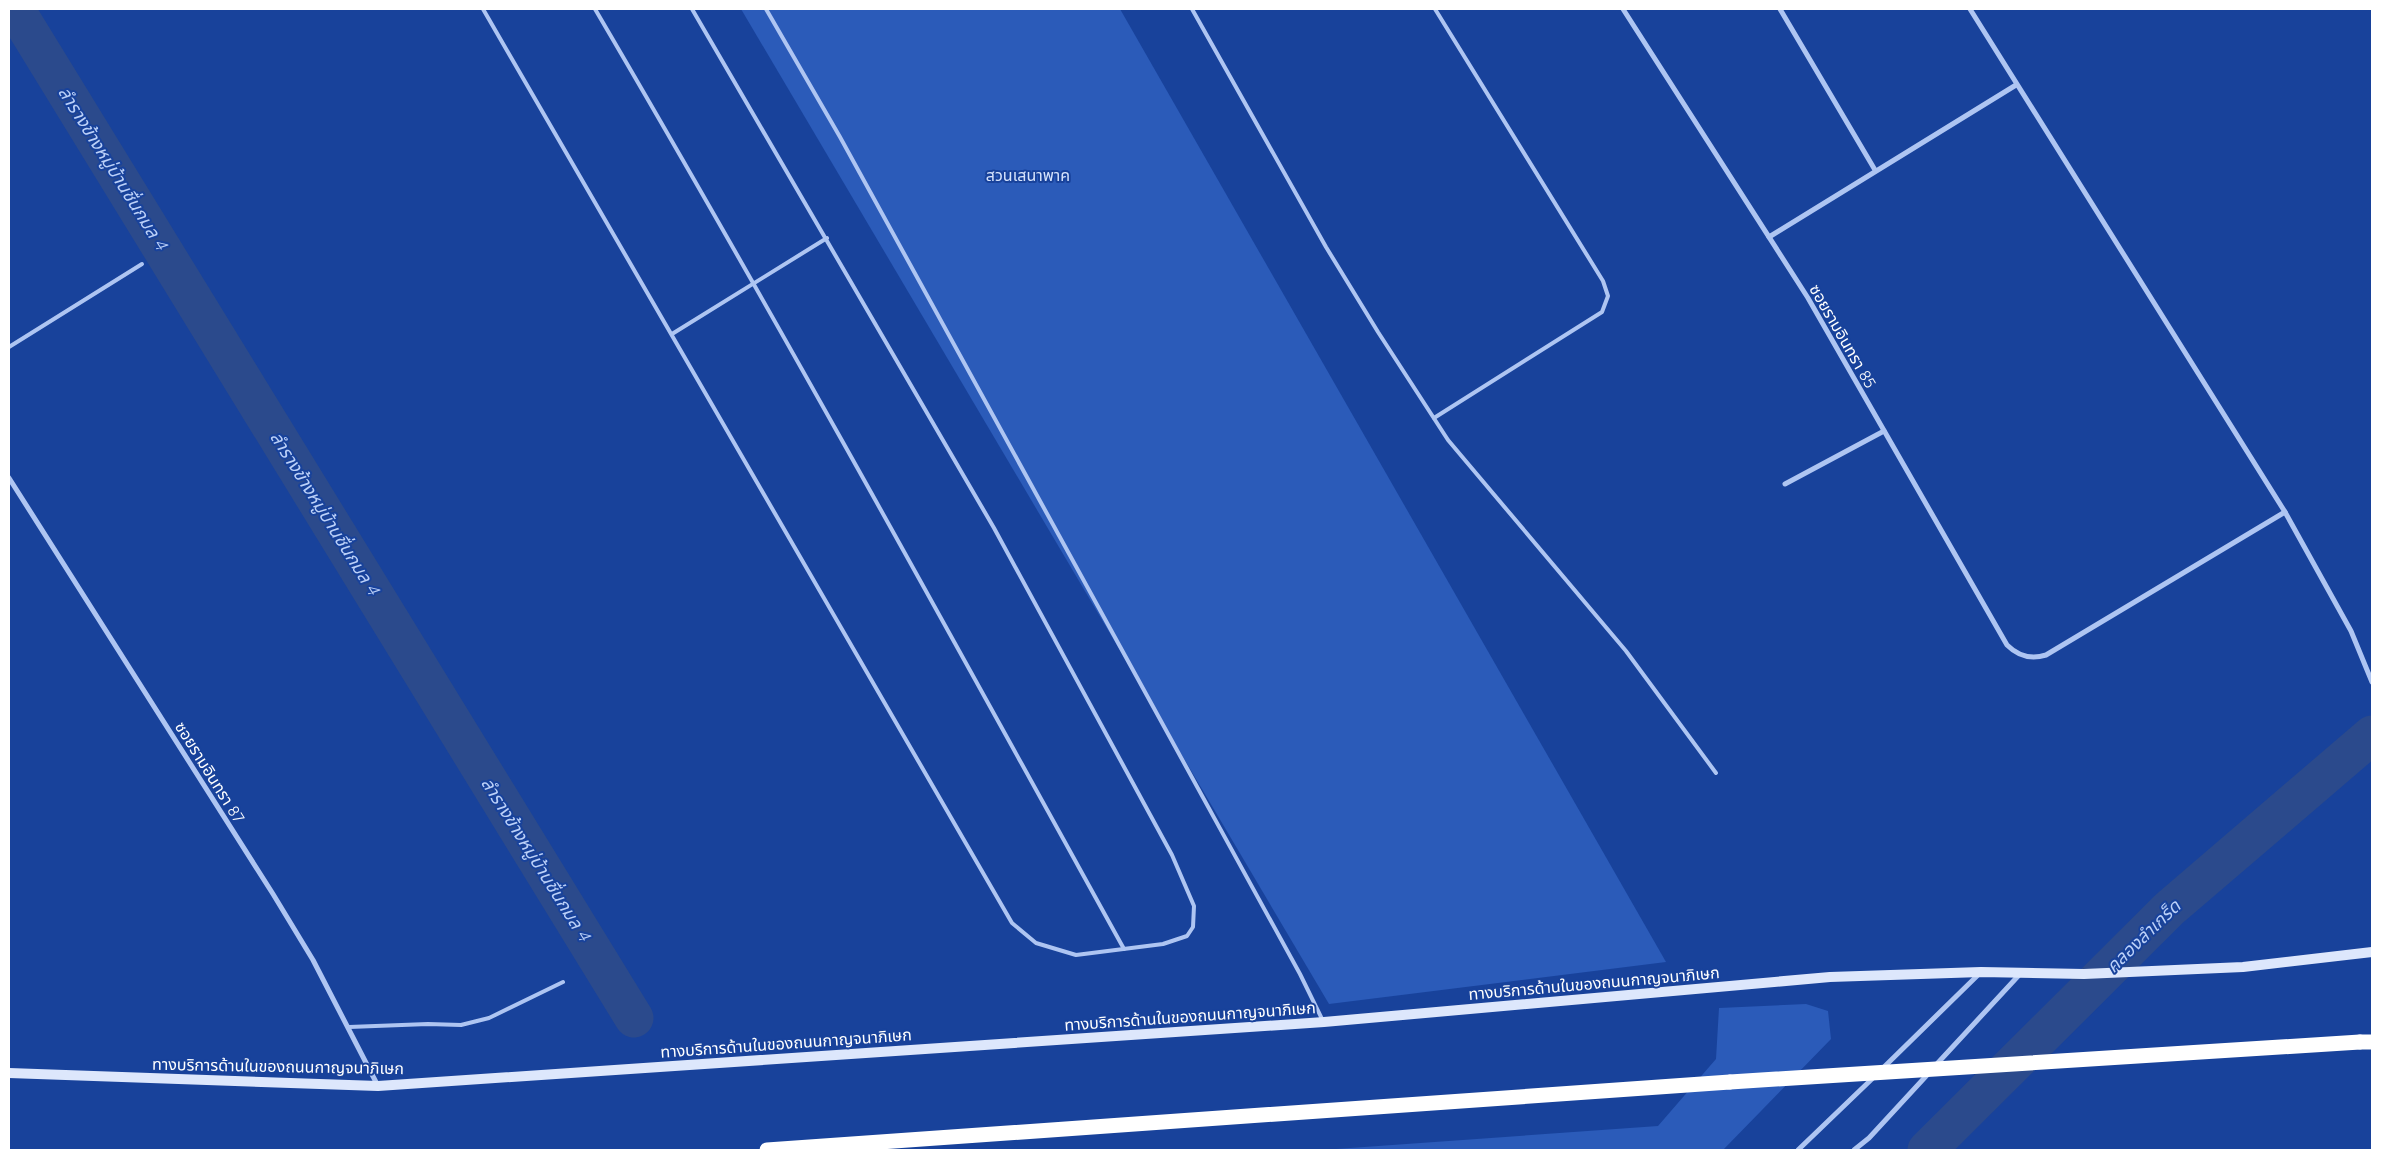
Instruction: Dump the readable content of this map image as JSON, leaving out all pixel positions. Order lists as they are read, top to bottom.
{
  "streets": {
    "main road": ["ทางบริการด้านในของถนนกาญจนาภิเษก"],
    "street": ["ซอยรามอินทรา 85", "ซอยรามอินทรา 87"]
  },
  "crossings": [
    ["ซอยรามอินทรา 87", "ทางบริการด้านในของถนนกาญจนาภิเษก"]
  ],
  "water": ["ลำรางข้างหมู่บ้านชื่นกมล 4", "คลองลำเกร็ด"],
  "parks": ["สวนเสนาพาค"]
}
